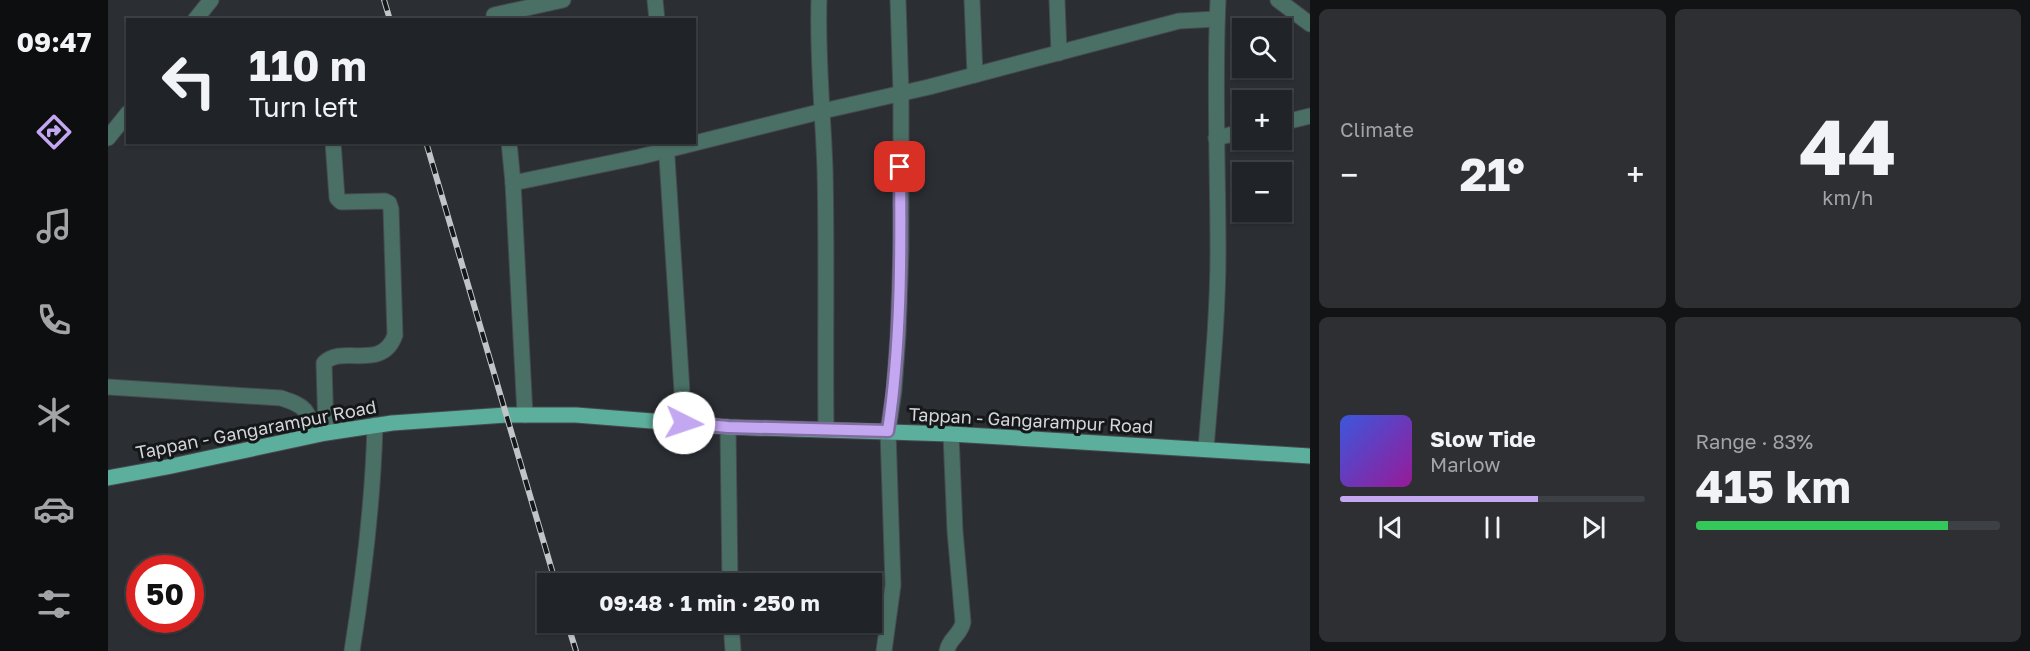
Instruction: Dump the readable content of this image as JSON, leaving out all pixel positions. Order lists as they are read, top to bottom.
{
  "streets": {
    "main road": ["Tappan - Gangarampur Road"]
  },
  "page": {
    "tabs": "09:47",
    "tile": [
      "Climate",
      ["44", "km/h"],
      ["Range · 83%", "415 km"]
    ],
    "map_buttons": ["+", "−"],
    "turn": ["110 m", "Turn left"],
    "heat": ["−", "21°", "+"],
    "song": ["Slow Tide", "Marlow"],
    "limit": "50",
    "trip": "09:48 · 1 min · 250 m"
  }
}
